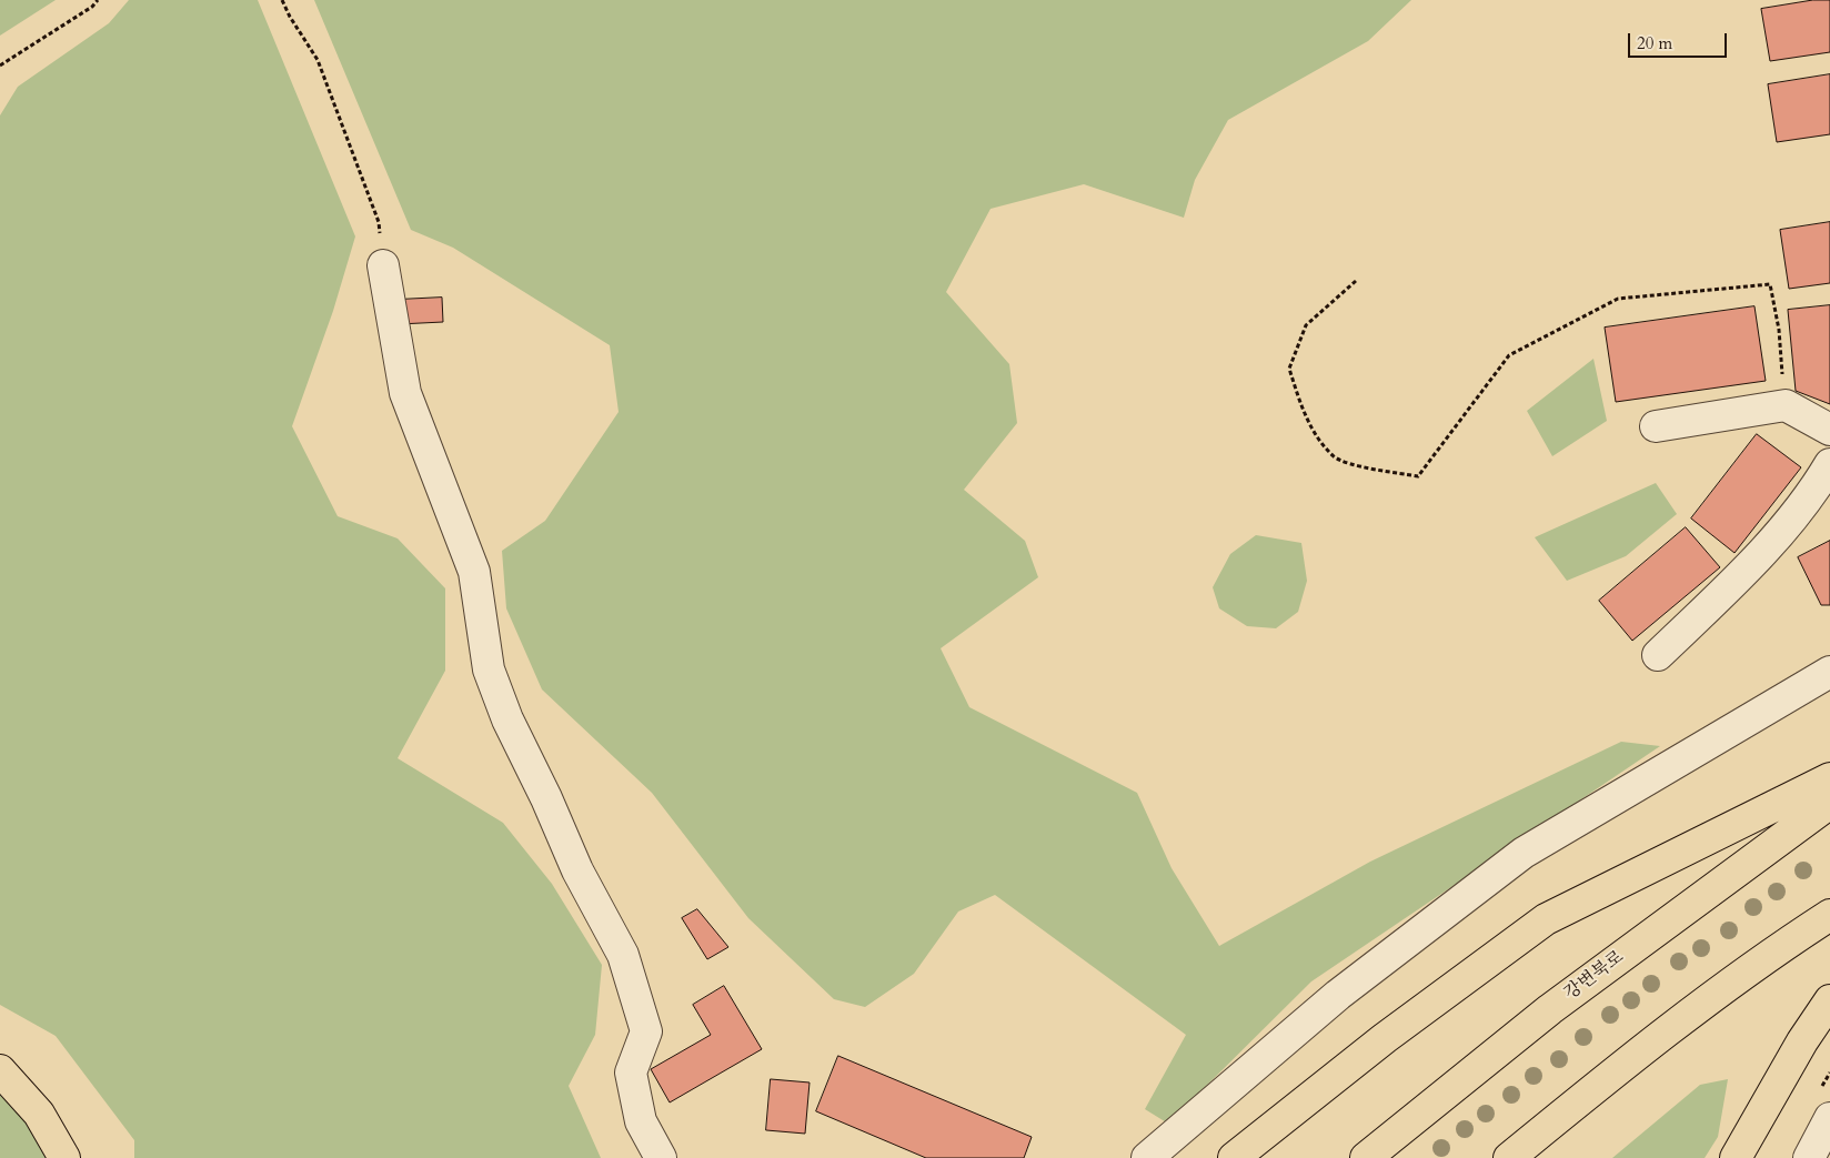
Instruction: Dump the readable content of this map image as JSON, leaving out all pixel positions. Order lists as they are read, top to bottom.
{
  "streets": {
    "highway": ["강변북로"]
  },
  "scale_bar": "20 m"
}
